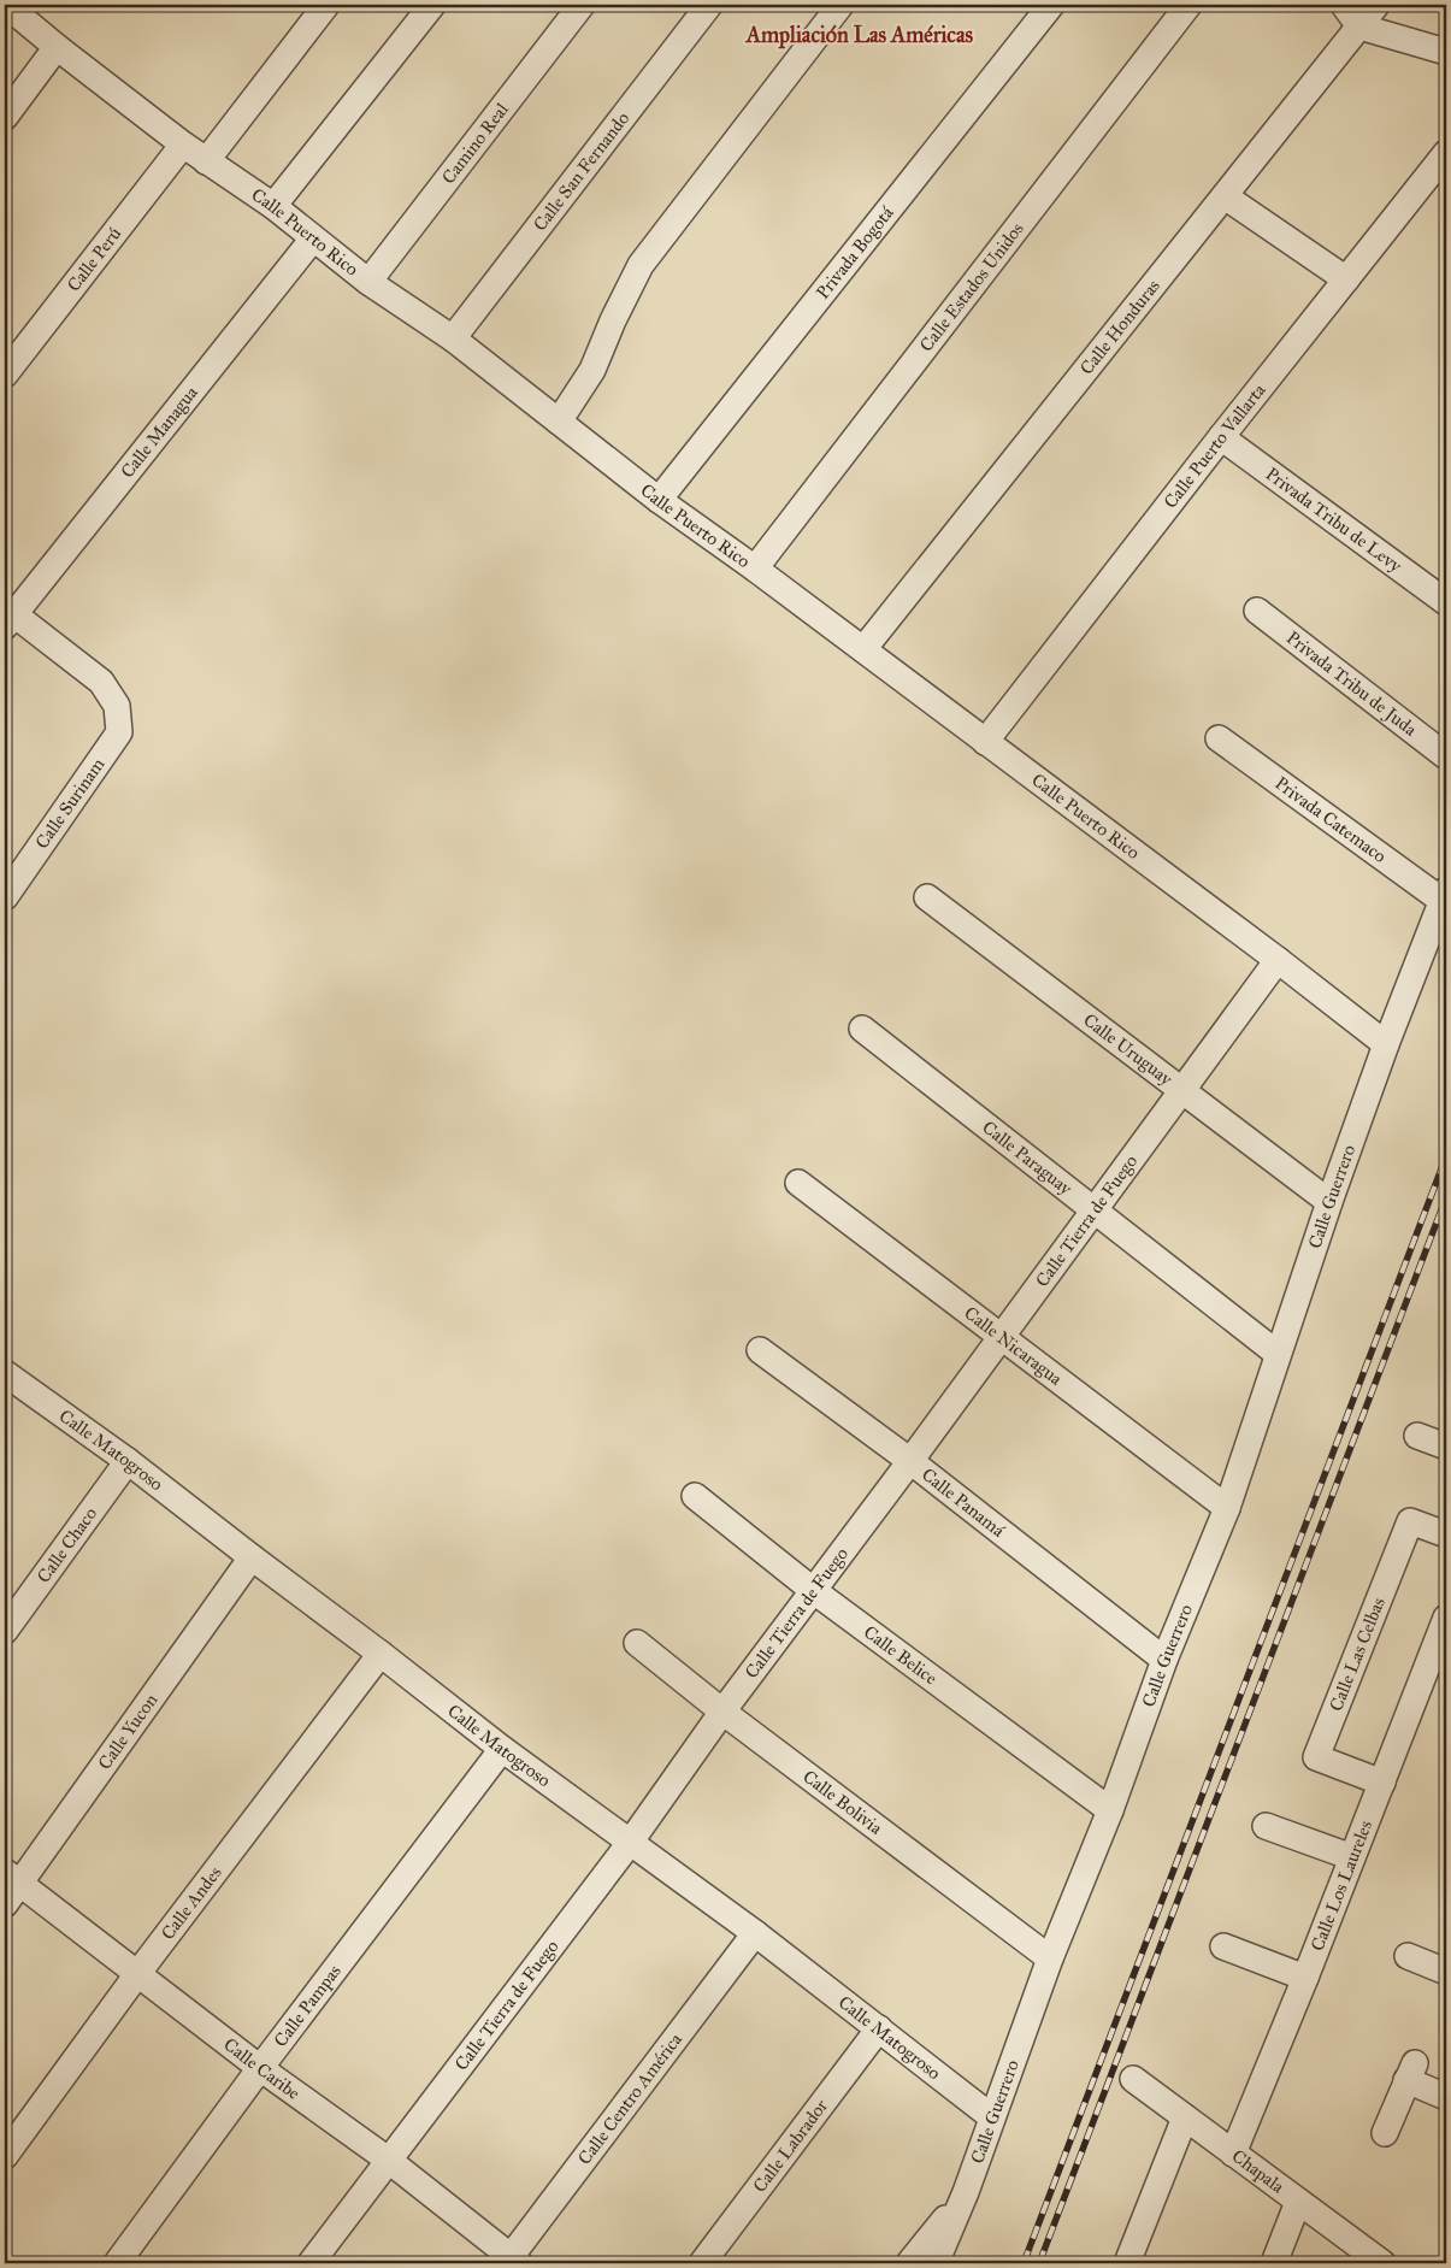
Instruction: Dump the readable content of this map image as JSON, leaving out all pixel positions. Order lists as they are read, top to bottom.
{
  "streets": {
    "street": [
      "Camino Real",
      "Calle San Fernando",
      "Calle Puerto Rico",
      "Privada Bogotá",
      "Calle Perú",
      "Calle Estados Unidos",
      "Calle Honduras",
      "Calle Managua",
      "Calle Puerto Vallarta",
      "Privada Tribu de Levy",
      "Privada Tribu de Juda",
      "Calle Surinam",
      "Privada Catemaco",
      "Calle Uruguay",
      "Calle Paraguay",
      "Calle Guerrero",
      "Calle Tierra de Fuego",
      "Calle Nicaragua",
      "Calle Matogroso",
      "Calle Panamá",
      "Calle Chaco",
      "Calle Belice",
      "Calle Las Celbas",
      "Calle Yucon",
      "Calle Bolivia",
      "Calle Los Laureles",
      "Calle Andes",
      "Calle Pampas",
      "Calle Caribe",
      "Calle Centro América",
      "Calle Labrador",
      "Chapala"
    ]
  },
  "crossings": [
    ["Camino Real", "Calle Puerto Rico"],
    ["Calle San Fernando", "Calle Puerto Rico"],
    ["Calle Puerto Rico", "Privada Bogotá"],
    ["Calle Puerto Rico", "Calle Perú"],
    ["Calle Puerto Rico", "Calle Estados Unidos"],
    ["Calle Puerto Rico", "Calle Honduras"],
    ["Calle Puerto Rico", "Calle Managua"],
    ["Calle Puerto Rico", "Calle Puerto Vallarta"],
    ["Calle Puerto Rico", "Calle Guerrero"],
    ["Calle Puerto Rico", "Calle Tierra de Fuego"],
    ["Calle Managua", "Calle Surinam"],
    ["Calle Puerto Vallarta", "Privada Tribu de Levy"],
    ["Privada Catemaco", "Calle Guerrero"],
    ["Calle Uruguay", "Calle Guerrero"],
    ["Calle Uruguay", "Calle Tierra de Fuego"],
    ["Calle Paraguay", "Calle Guerrero"],
    ["Calle Paraguay", "Calle Tierra de Fuego"],
    ["Calle Guerrero", "Calle Nicaragua"],
    ["Calle Guerrero", "Calle Matogroso"],
    ["Calle Guerrero", "Calle Panamá"],
    ["Calle Guerrero", "Calle Belice"],
    ["Calle Guerrero", "Calle Bolivia"],
    ["Calle Tierra de Fuego", "Calle Nicaragua"],
    ["Calle Tierra de Fuego", "Calle Matogroso"],
    ["Calle Tierra de Fuego", "Calle Panamá"],
    ["Calle Tierra de Fuego", "Calle Belice"],
    ["Calle Tierra de Fuego", "Calle Bolivia"],
    ["Calle Tierra de Fuego", "Calle Caribe"],
    ["Calle Matogroso", "Calle Chaco"],
    ["Calle Matogroso", "Calle Yucon"],
    ["Calle Matogroso", "Calle Andes"],
    ["Calle Matogroso", "Calle Pampas"],
    ["Calle Matogroso", "Calle Centro América"],
    ["Calle Matogroso", "Calle Labrador"],
    ["Calle Las Celbas", "Calle Los Laureles"],
    ["Calle Yucon", "Calle Caribe"],
    ["Calle Los Laureles", "Chapala"],
    ["Calle Andes", "Calle Caribe"],
    ["Calle Pampas", "Calle Caribe"],
    ["Calle Caribe", "Calle Centro América"]
  ],
  "districts": ["Ampliación Las Américas"]
}
